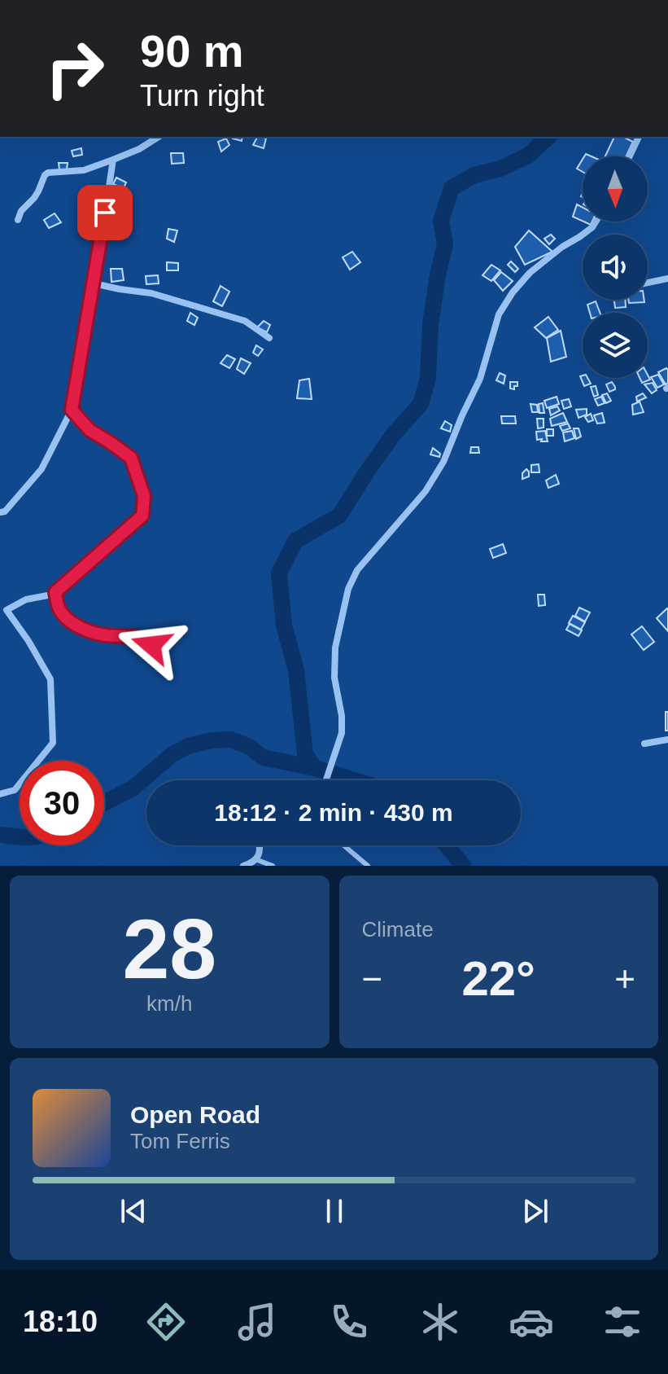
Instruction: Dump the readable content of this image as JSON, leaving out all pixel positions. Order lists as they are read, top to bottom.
{
  "north": "bottom",
  "page": {
    "turn": ["90 m", "Turn right"],
    "limit": "30",
    "trip": "18:12 · 2 min · 430 m",
    "tile": [
      ["28", "km/h"],
      "Climate"
    ],
    "heat": ["−", "22°", "+"],
    "song": ["Open Road", "Tom Ferris"],
    "tabs": "18:10"
  }
}
